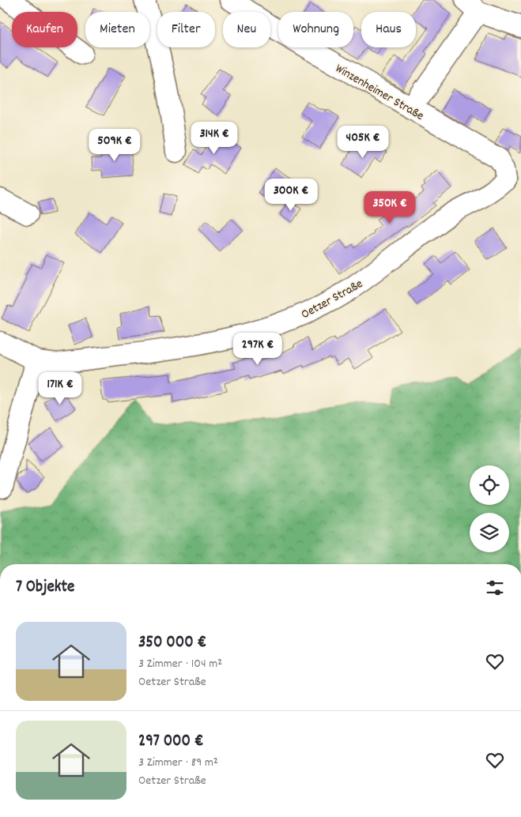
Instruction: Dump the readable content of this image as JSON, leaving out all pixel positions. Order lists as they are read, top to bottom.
{
  "streets": {
    "street": ["Winzenheimer Straße", "Oetzer Straße"]
  },
  "crossings": [
    ["Winzenheimer Straße", "Oetzer Straße"]
  ],
  "page": {
    "chip": [
      "Kaufen",
      "Mieten",
      "Filter",
      "Neu",
      "Wohnung",
      "Haus"
    ],
    "price": [
      "314K €",
      "405K €",
      "509K €",
      "300K €",
      "350K €",
      "297K €",
      "171K €"
    ],
    "heading": "7 Objekte",
    "list": [
      {
        "name": "350 000 €",
        "note": "3 Zimmer · 104 m² · Oetzer Straße"
      },
      {
        "name": "297 000 €",
        "note": "3 Zimmer · 89 m² · Oetzer Straße"
      }
    ]
  }
}
